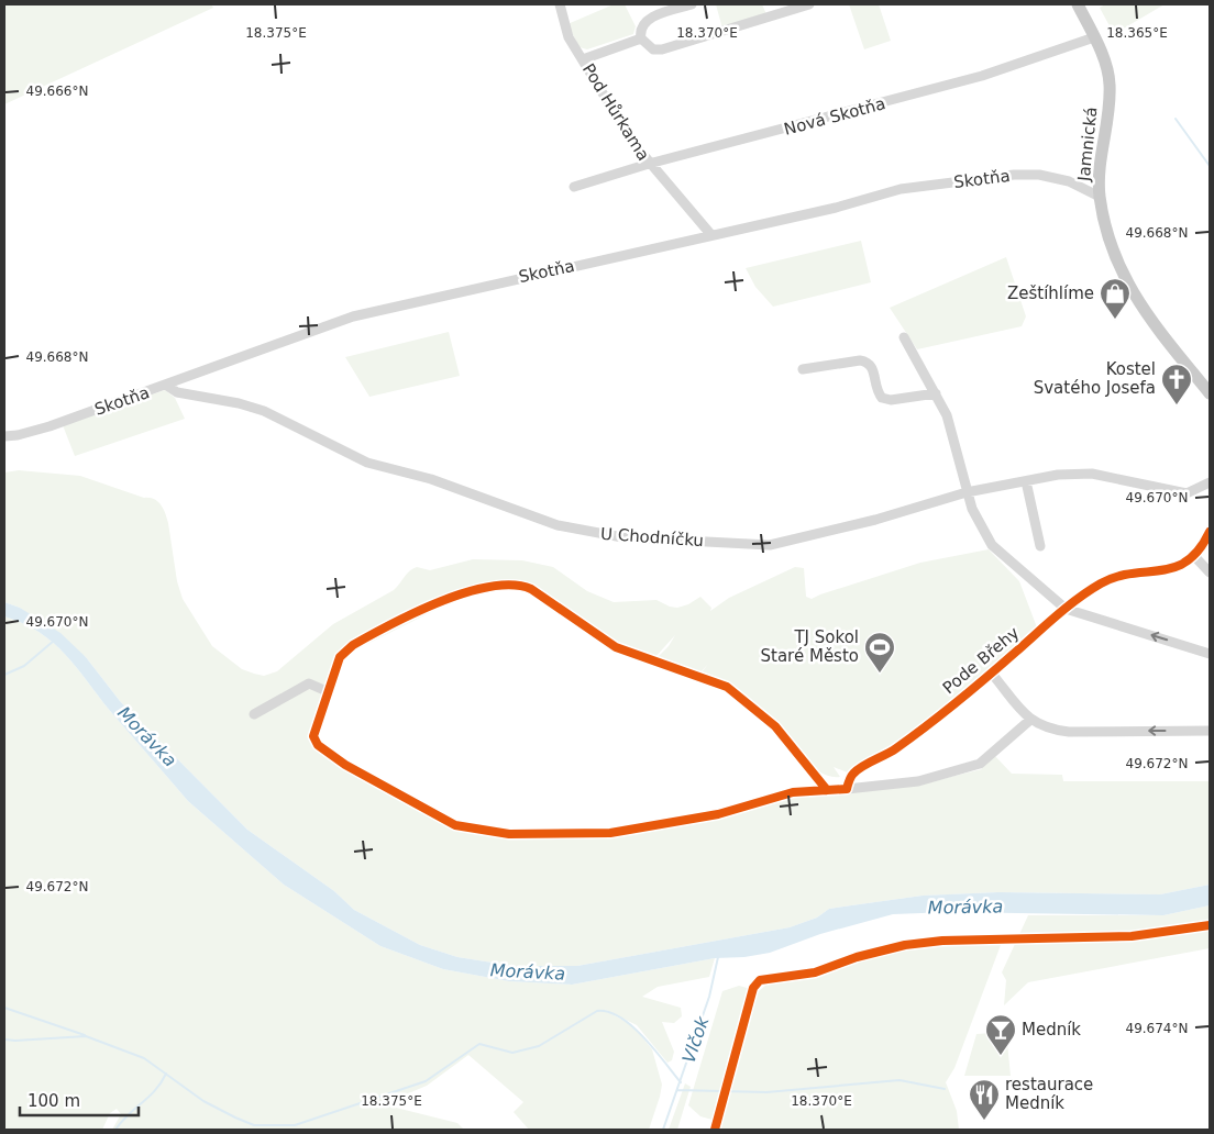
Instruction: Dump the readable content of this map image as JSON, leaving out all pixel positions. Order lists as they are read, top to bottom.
{
  "streets": {
    "main road": ["Jamnická"],
    "street": [
      "Pod Hůrkama",
      "Nová Skotňa",
      "Skotňa",
      "U Chodníčku",
      "Pode Břehy"
    ]
  },
  "crossings": [
    ["Pod Hůrkama", "Nová Skotňa"],
    ["Pod Hůrkama", "Skotňa"],
    ["Nová Skotňa", "Jamnická"],
    ["Jamnická", "Skotňa"],
    ["Skotňa", "U Chodníčku"]
  ],
  "water": ["Morávka", "Vlčok"],
  "places": {
    "shop": ["Zeštíhlíme"],
    "church": ["Kostel Svatého Josefa"],
    "sports": ["TJ Sokol Staré Město"],
    "bar": ["Medník"],
    "restaurant": ["restaurace Medník"]
  },
  "scale_bar": "100 m",
  "coordinates": [
    "18.375°E",
    "18.370°E",
    "18.365°E",
    "49.666°N",
    "49.668°N",
    "49.670°N",
    "49.672°N",
    "49.674°N"
  ]
}
